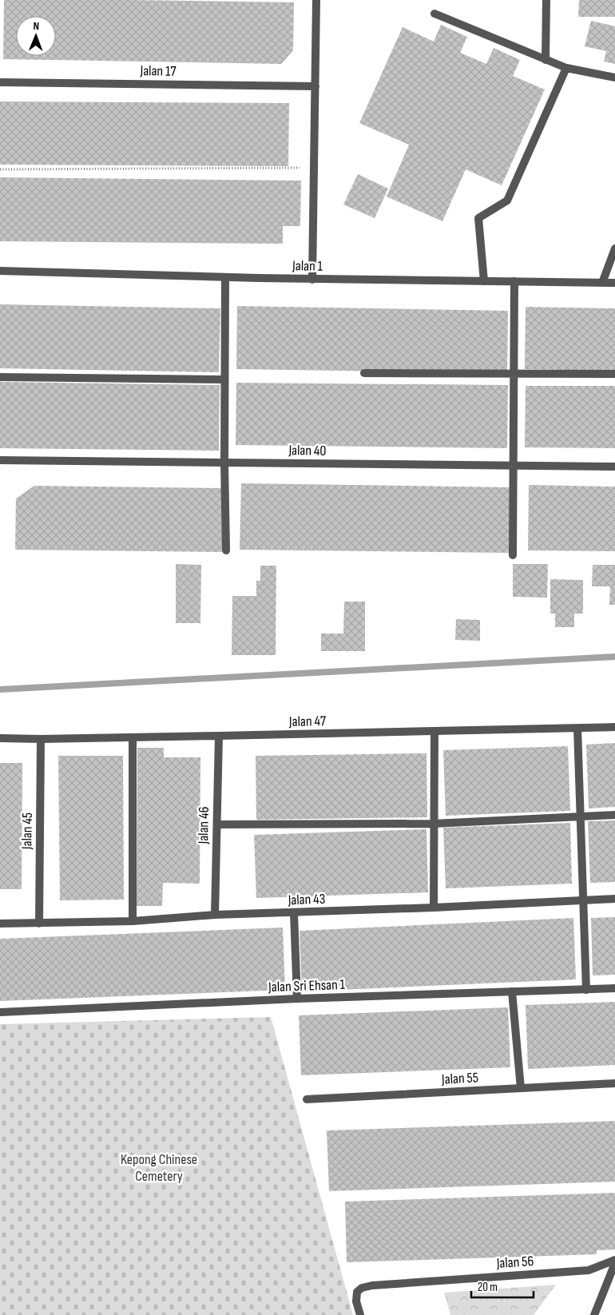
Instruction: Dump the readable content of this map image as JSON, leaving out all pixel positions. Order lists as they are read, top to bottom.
{
  "streets": {
    "street": [
      "Jalan 17",
      "Jalan 1",
      "Jalan 40",
      "Jalan 47",
      "Jalan 46",
      "Jalan 45",
      "Jalan 43",
      "Jalan Sri Ehsan 1",
      "Jalan 55",
      "Jalan 56"
    ]
  },
  "crossings": [
    ["Jalan 47", "Jalan 46"],
    ["Jalan 47", "Jalan 45"],
    ["Jalan 46", "Jalan 43"],
    ["Jalan 45", "Jalan 43"]
  ],
  "parks": ["Kepong Chinese Cemetery"],
  "scale_bar": "20 m",
  "north": "top"
}
